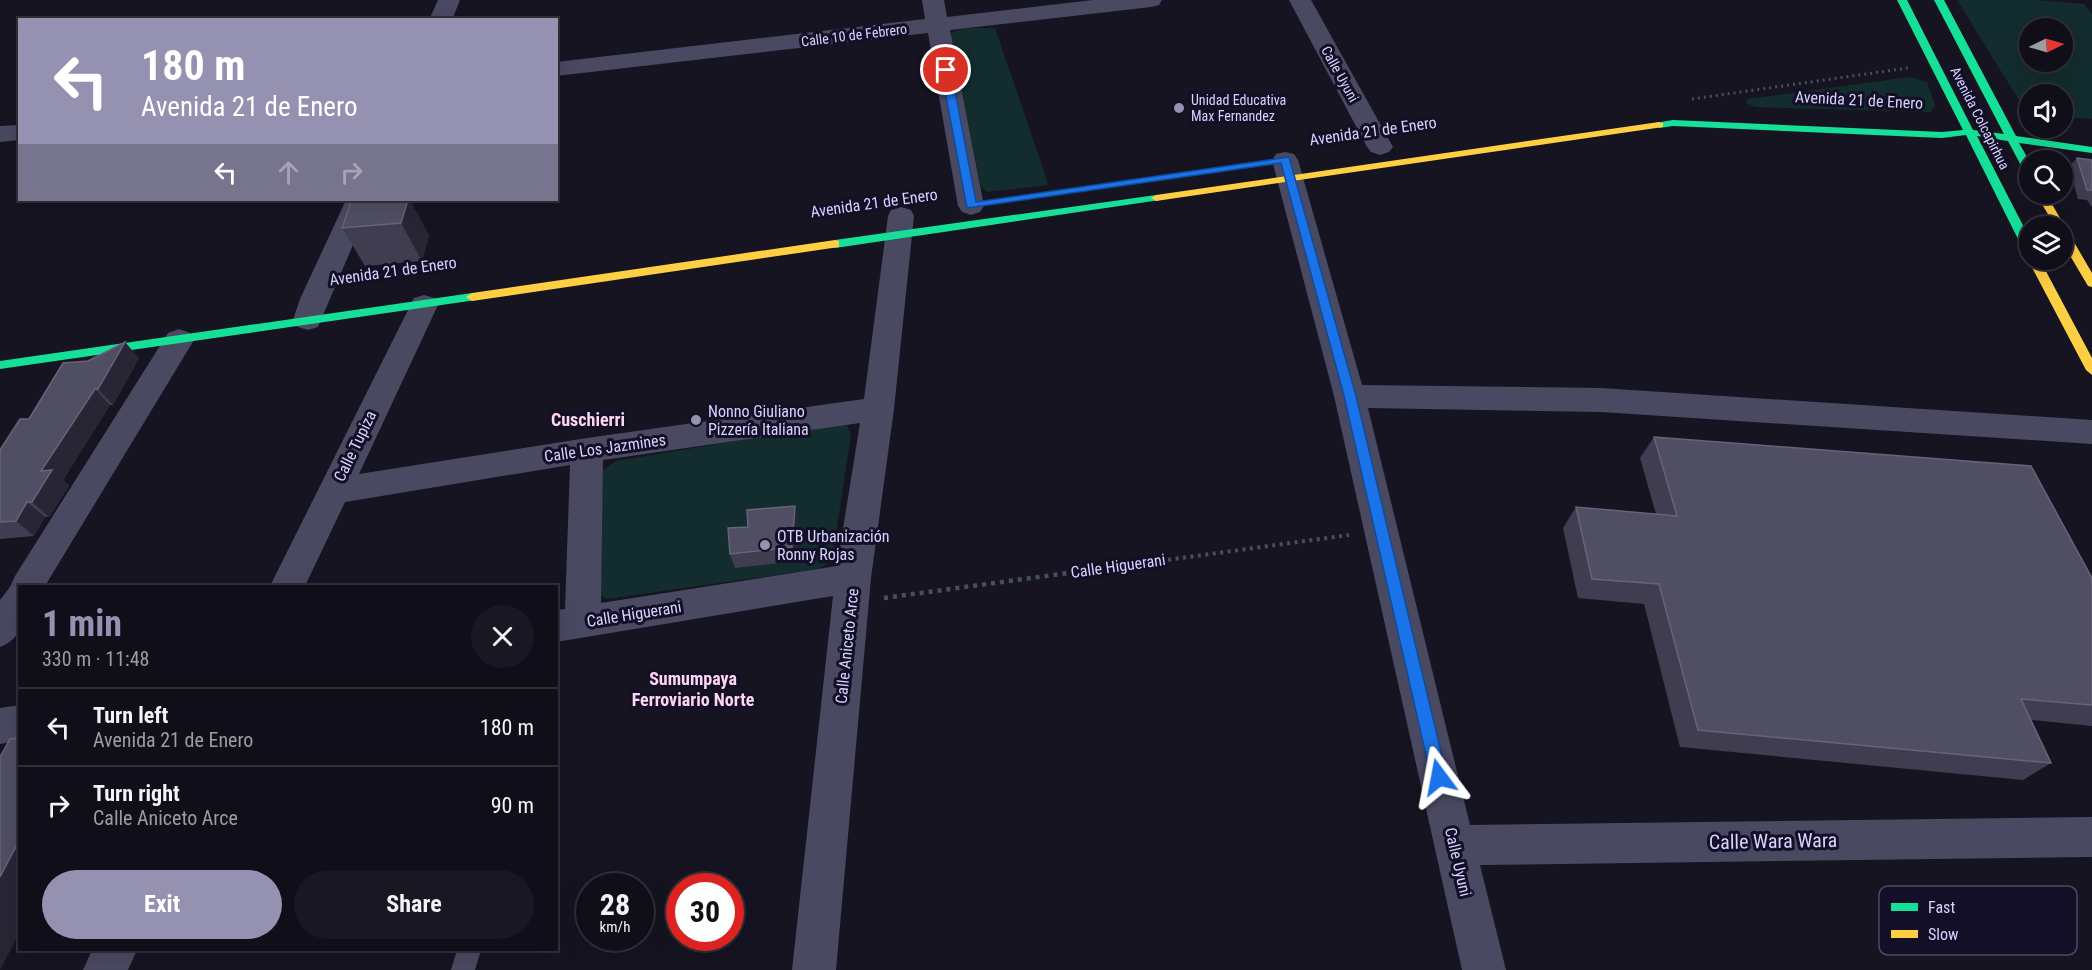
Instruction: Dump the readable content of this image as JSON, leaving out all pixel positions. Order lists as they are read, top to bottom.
{
  "streets": {
    "street": [
      "Calle 10 de Febrero",
      "Calle Uyuni",
      "Avenida 21 de Enero",
      "Avenida Colcapirhua",
      "Calle Tupiza",
      "Calle Los Jazmines",
      "Calle Higuerani",
      "Calle Aniceto Arce",
      "Calle Wara Wara"
    ]
  },
  "crossings": [
    ["Calle Uyuni", "Avenida 21 de Enero"],
    ["Calle Uyuni", "Calle Higuerani"],
    ["Calle Uyuni", "Calle Wara Wara"],
    ["Avenida 21 de Enero", "Avenida Colcapirhua"],
    ["Avenida 21 de Enero", "Calle Tupiza"],
    ["Avenida 21 de Enero", "Calle Aniceto Arce"],
    ["Calle Tupiza", "Calle Los Jazmines"],
    ["Calle Los Jazmines", "Calle Aniceto Arce"],
    ["Calle Higuerani", "Calle Aniceto Arce"]
  ],
  "districts": ["Cuschierri", "Sumumpaya Ferroviario Norte"],
  "places": ["Unidad Educativa Max Fernandez", "Nonno Giuliano Pizzería Italiana", "OTB Urbanización Ronny Rojas"],
  "legend": ["Fast", "Slow"],
  "north": "right",
  "page": {
    "turn": ["180 m", "Avenida 21 de Enero"],
    "heading": ["1 min", "330 m · 11:48"],
    "list": [
      {
        "name": "Turn left",
        "note": "Avenida 21 de Enero",
        "value": "180 m"
      },
      {
        "name": "Turn right",
        "note": "Calle Aniceto Arce",
        "value": "90 m"
      }
    ],
    "buttons": ["Exit", "Share"],
    "speed": "28 km/h",
    "limit": "30"
  }
}
